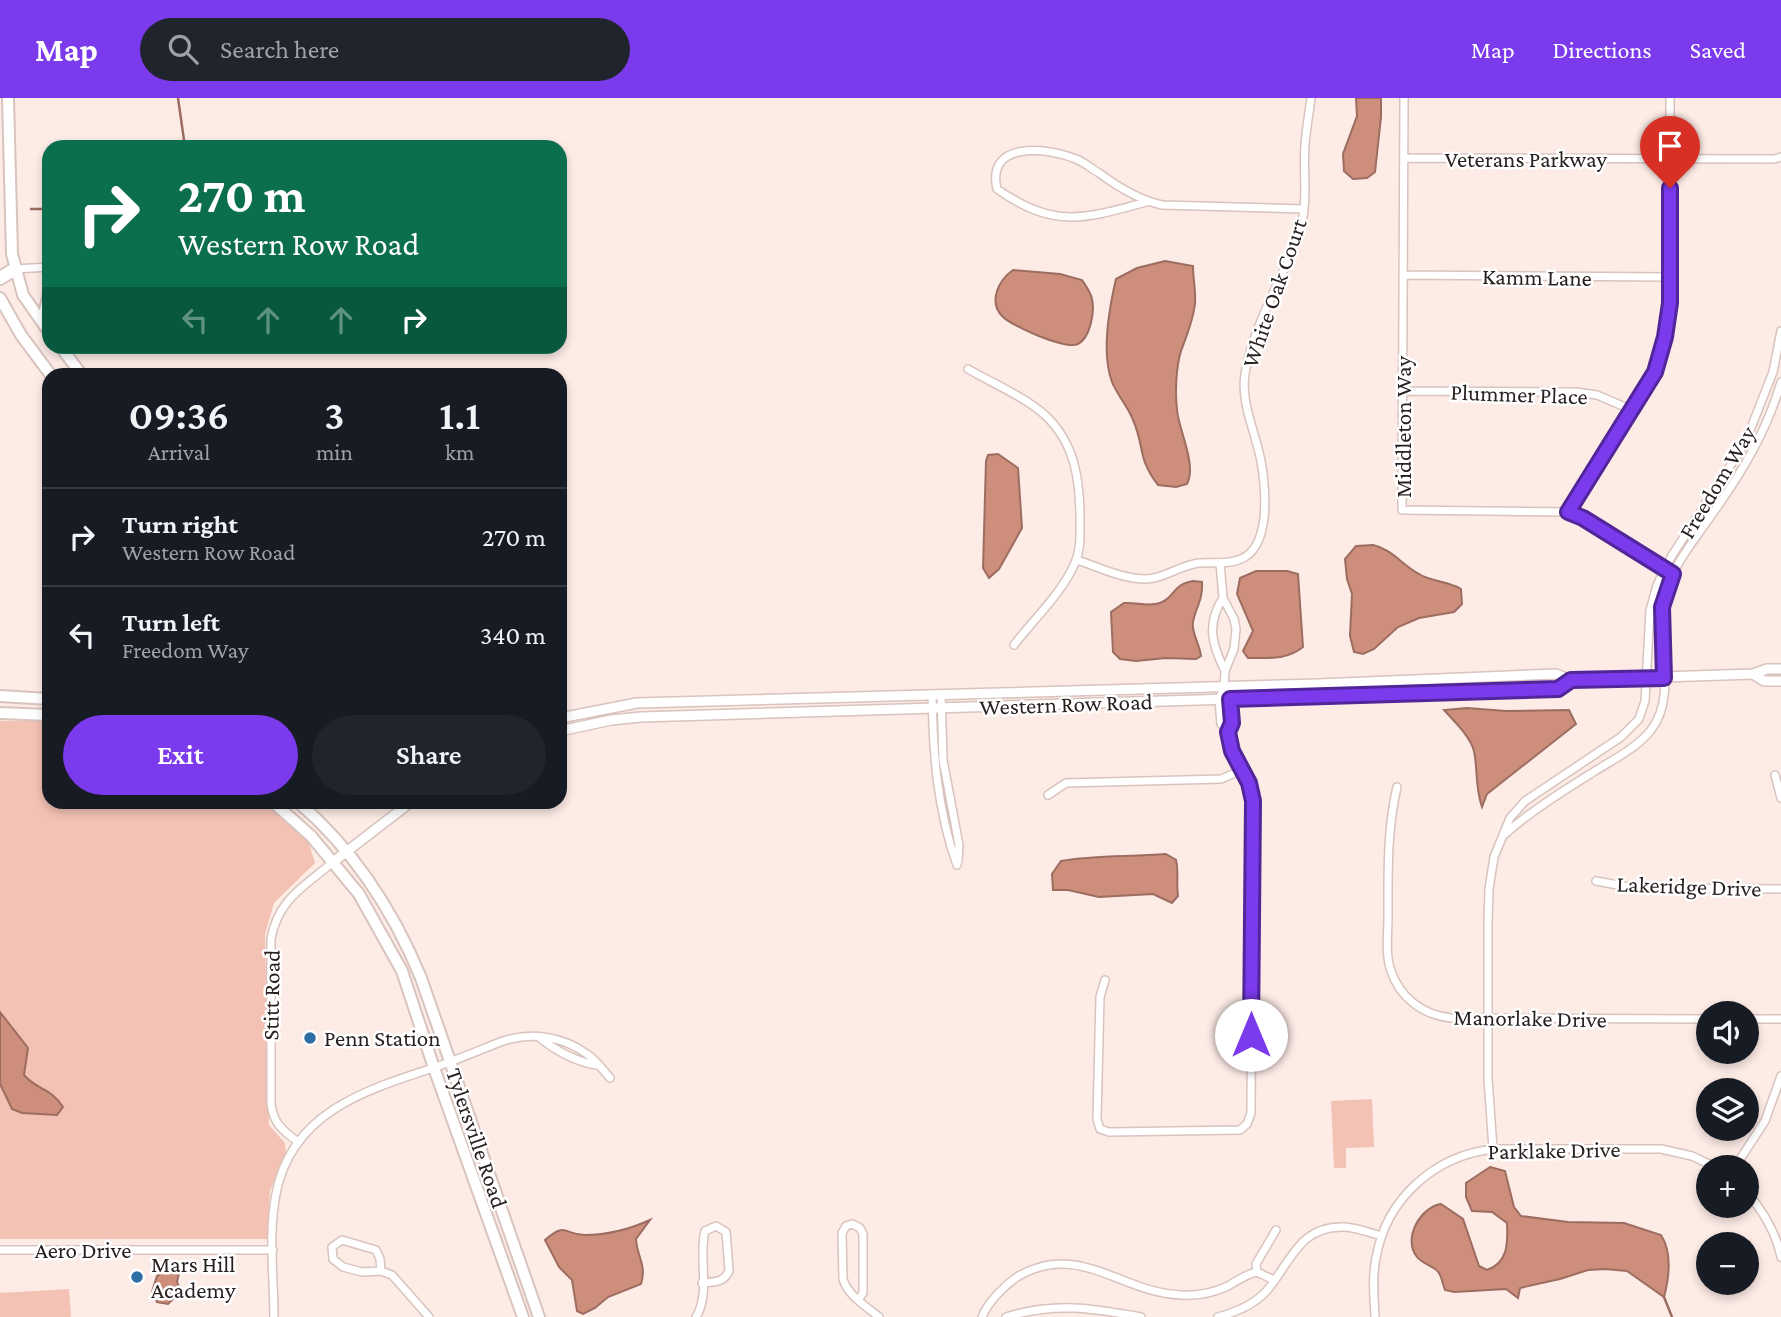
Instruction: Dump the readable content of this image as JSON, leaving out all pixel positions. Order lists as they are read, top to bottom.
{
  "streets": {
    "main road": ["Tylersville Road"],
    "street": [
      "Veterans Parkway",
      "Kamm Lane",
      "White Oak Court",
      "Plummer Place",
      "Middleton Way",
      "Freedom Way",
      "Western Row Road",
      "Lakeridge Drive",
      "Stitt Road",
      "Manorlake Drive",
      "Parklake Drive",
      "Aero Drive"
    ]
  },
  "crossings": [
    ["Veterans Parkway", "Middleton Way"],
    ["Kamm Lane", "Middleton Way"],
    ["Plummer Place", "Middleton Way"],
    ["Middleton Way", "Freedom Way"],
    ["Freedom Way", "Western Row Road"],
    ["Freedom Way", "Manorlake Drive"],
    ["Freedom Way", "Parklake Drive"],
    ["Stitt Road", "Tylersville Road"]
  ],
  "places": ["Penn Station", "Mars Hill Academy"],
  "page": {
    "header": "Map",
    "search": "Search here",
    "nav": ["Map", "Directions", "Saved"],
    "turn": ["270 m", "Western Row Road"],
    "eta": [
      "09:36",
      "Arrival",
      "3",
      "min",
      "1.1",
      "km"
    ],
    "list": [
      {
        "name": "Turn right",
        "note": "Western Row Road",
        "value": "270 m"
      },
      {
        "name": "Turn left",
        "note": "Freedom Way",
        "value": "340 m"
      }
    ],
    "buttons": ["Exit", "Share"],
    "map_buttons": ["+", "−"]
  }
}
